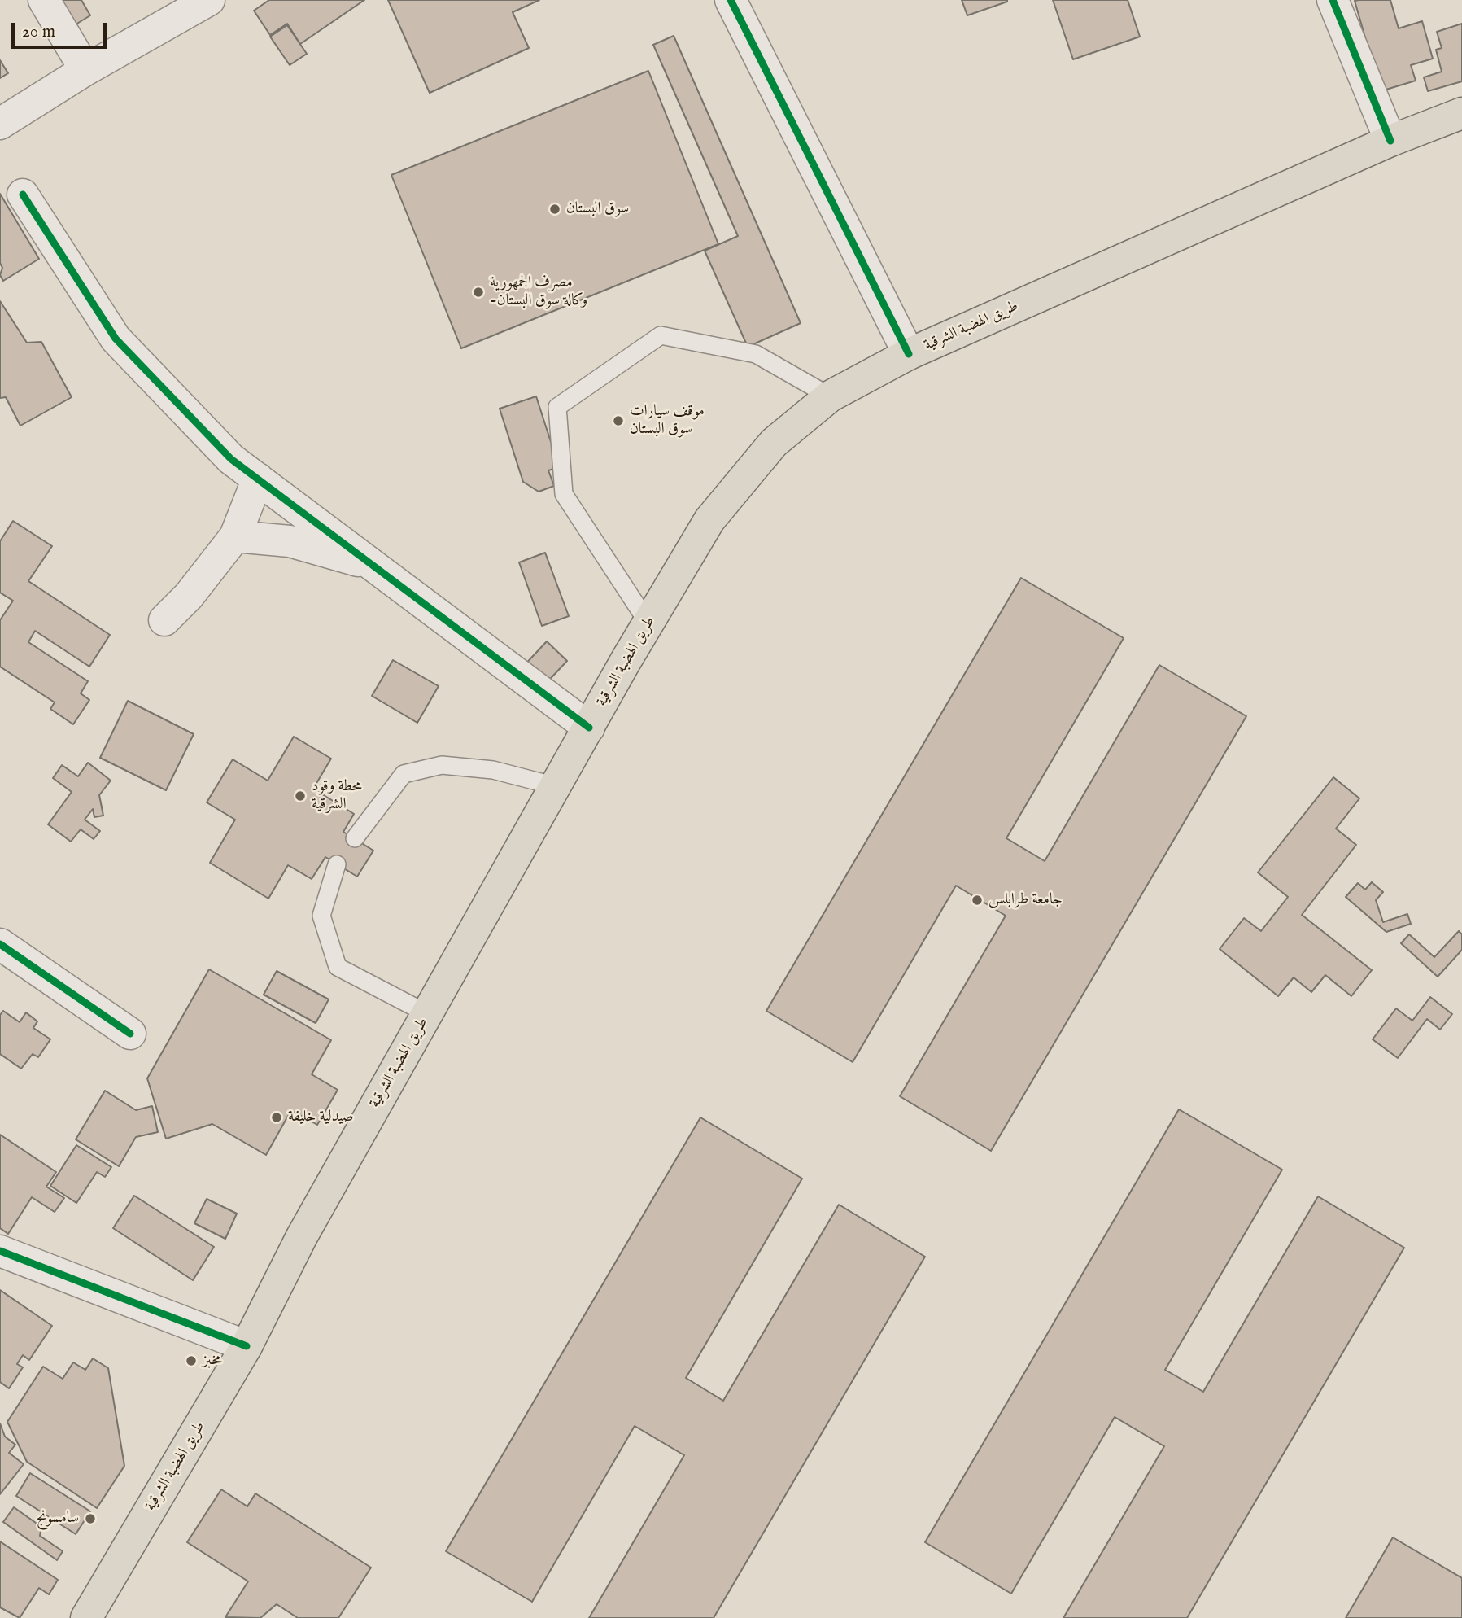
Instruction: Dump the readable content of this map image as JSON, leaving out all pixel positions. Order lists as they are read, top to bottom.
{
  "streets": {
    "main road": ["طريق الهضبة الشرقية"]
  },
  "places": [
    "سوق البستان",
    "مصرف الجمهورية -وكالة سوق البستان",
    "موقف سيارات سوق البستان",
    "محطة وقود الشرقية",
    "جامعة طرابلس",
    "صيدلية خليفة",
    "مخبز",
    "سامسونج"
  ],
  "scale_bar": "20 m"
}
